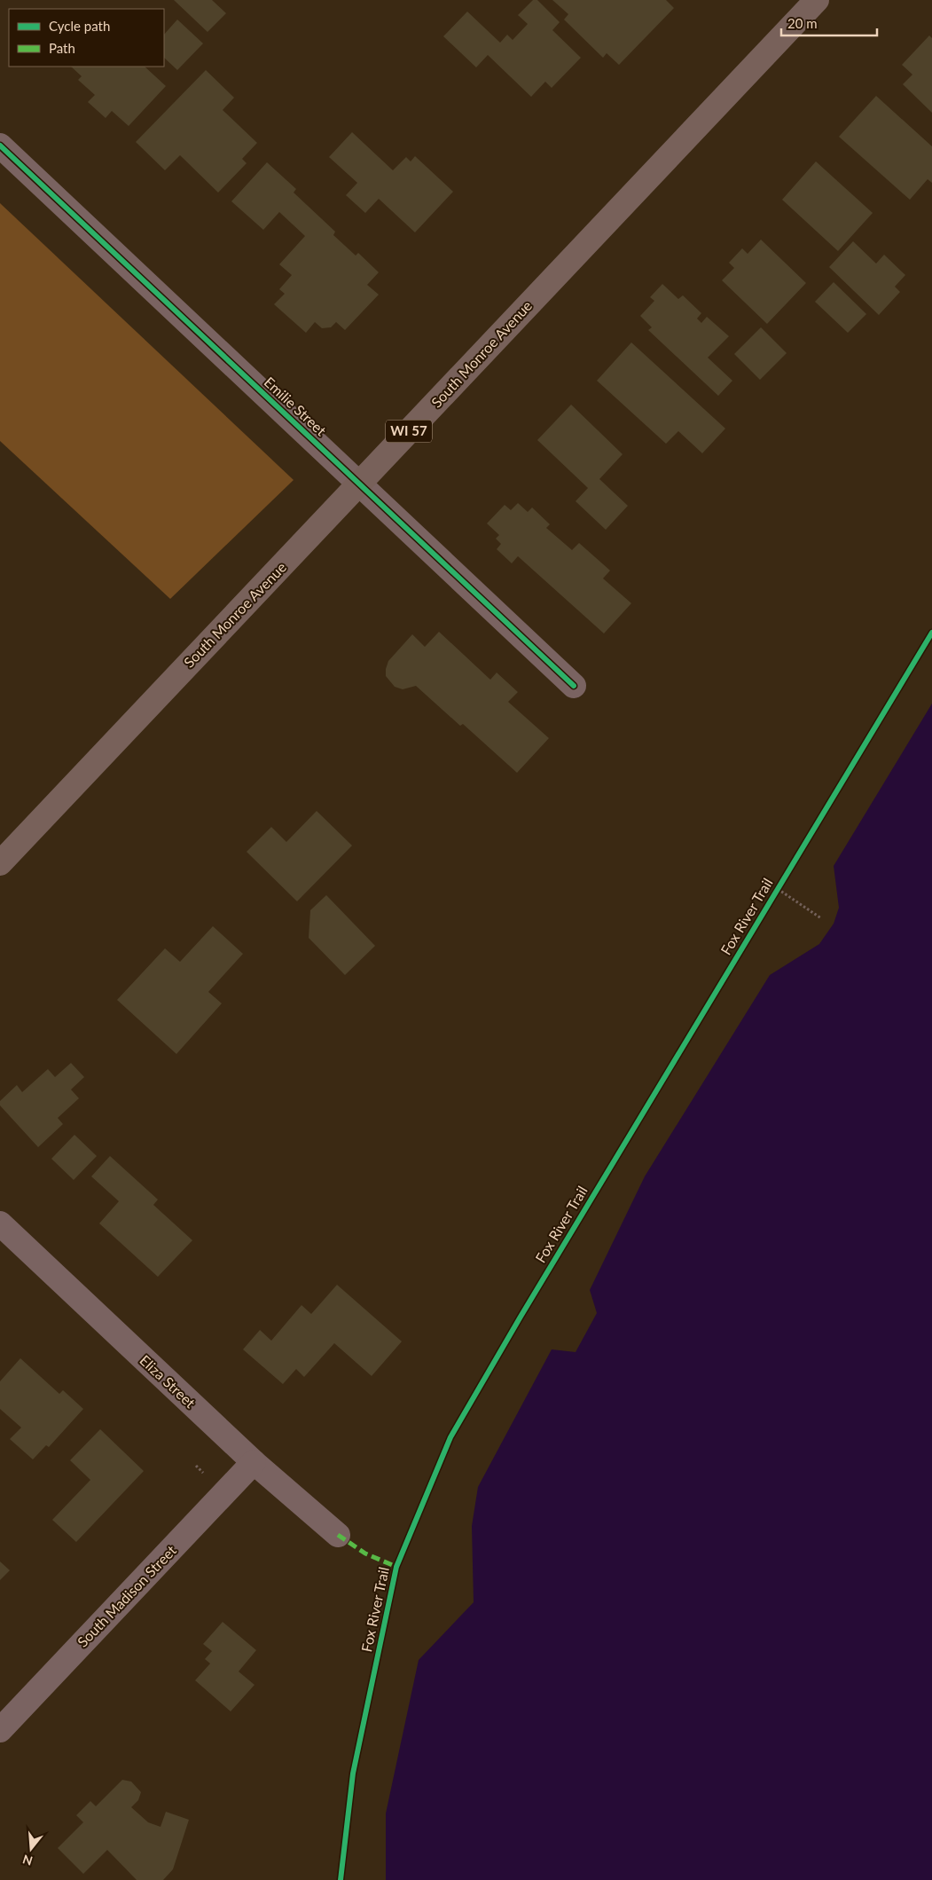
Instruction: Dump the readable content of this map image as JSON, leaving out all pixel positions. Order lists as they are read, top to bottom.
{
  "streets": {
    "main road": ["South Monroe Avenue", "WI 57"],
    "street": ["Emilie Street", "Eliza Street", "South Madison Street"],
    "cycle path": ["Fox River Trail"]
  },
  "crossings": [
    ["South Monroe Avenue", "Emilie Street"],
    ["Eliza Street", "South Madison Street"]
  ],
  "legend": ["Cycle path", "Path"],
  "scale_bar": "20 m",
  "north": "bottom"
}
